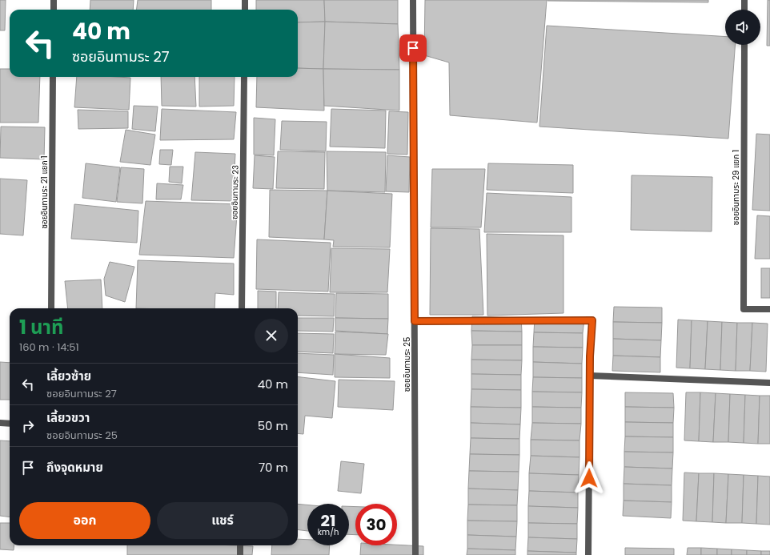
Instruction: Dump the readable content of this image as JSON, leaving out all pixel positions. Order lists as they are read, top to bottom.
{
  "streets": {
    "street": [
      "ซอยอินทามระ 29 แยก 1",
      "ซอยอินทามระ 21 แยก 1",
      "ซอยอินทามระ 23",
      "ซอยอินทามระ 25"
    ]
  },
  "page": {
    "turn": ["40 m", "ซอยอินทามระ 27"],
    "heading": ["1 นาที", "160 m · 14:51"],
    "list": [
      {
        "name": "เลี้ยวซ้าย",
        "note": "ซอยอินทามระ 27",
        "value": "40 m"
      },
      {
        "name": "เลี้ยวขวา",
        "note": "ซอยอินทามระ 25",
        "value": "50 m"
      },
      {
        "name": "ถึงจุดหมาย",
        "value": "70 m"
      }
    ],
    "buttons": ["ออก", "แชร์"],
    "speed": "21 km/h",
    "limit": "30"
  }
}
